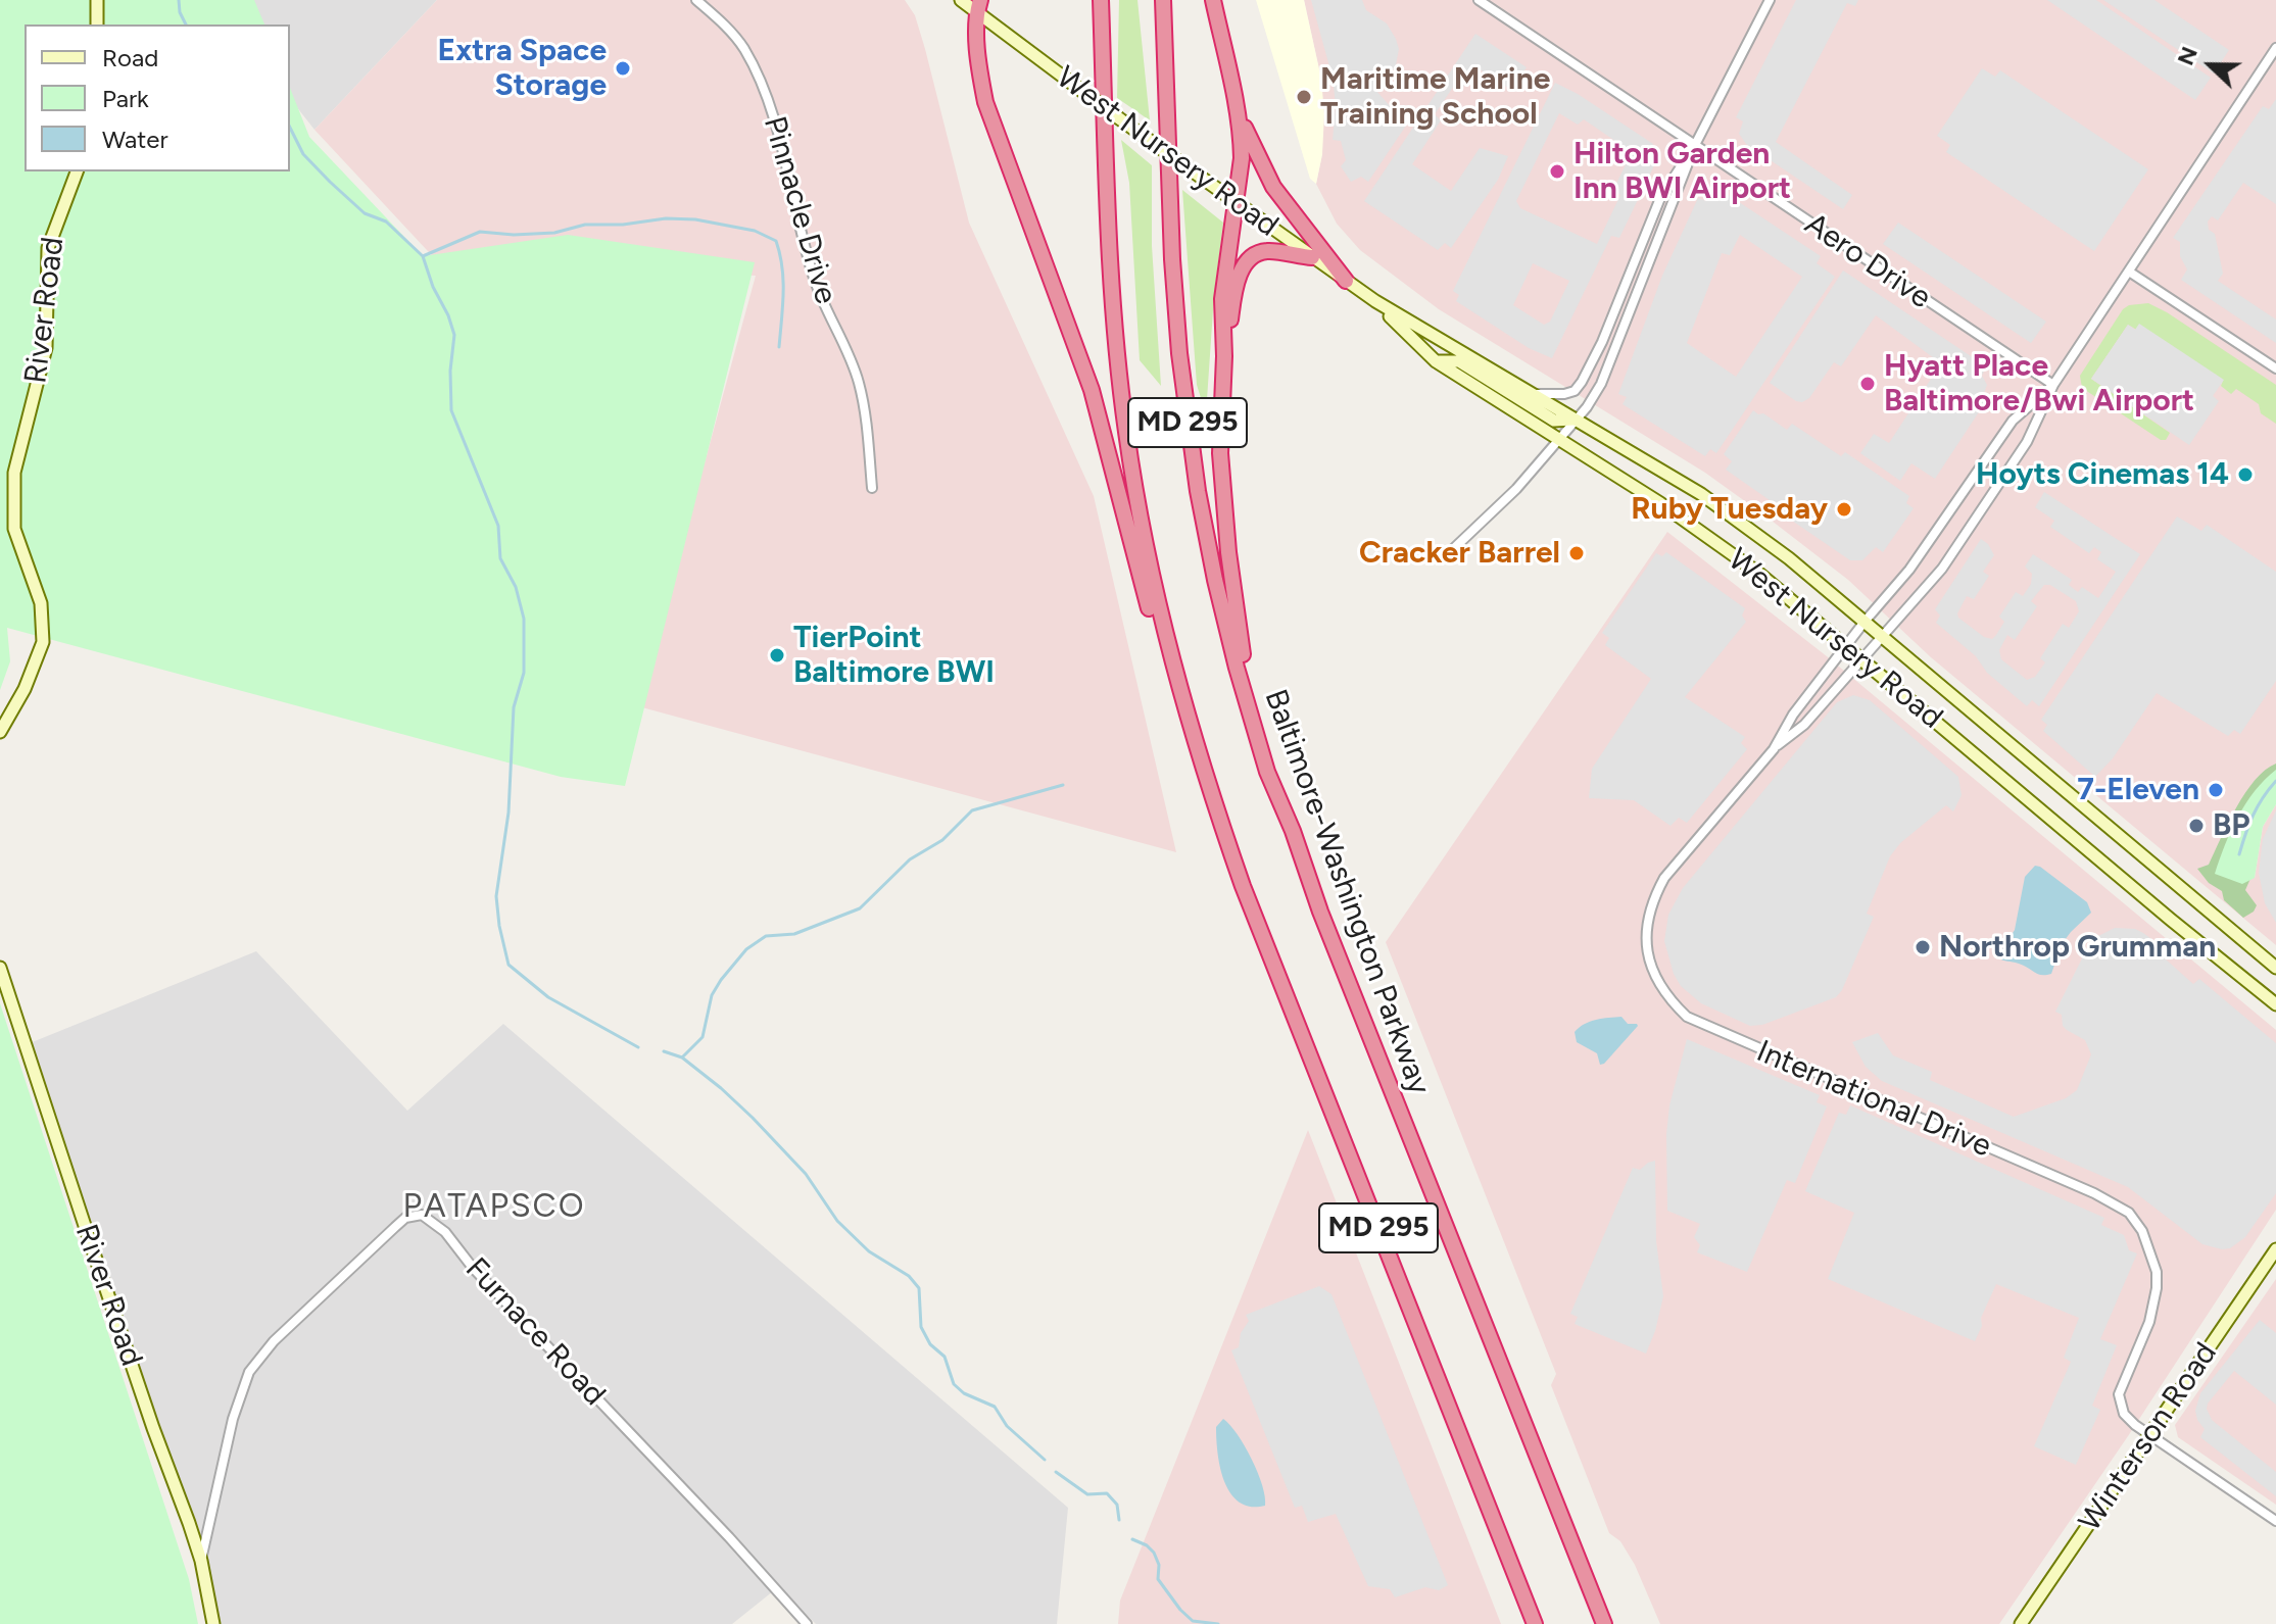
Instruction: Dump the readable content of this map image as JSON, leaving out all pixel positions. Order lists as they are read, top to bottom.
{
  "streets": {
    "highway": ["MD 295", "Baltimore-Washington Parkway"],
    "main road": ["West Nursery Road", "River Road", "Winterson Road"],
    "street": [
      "Pinnacle Drive",
      "Aero Drive",
      "International Drive",
      "Furnace Road"
    ]
  },
  "crossings": [
    ["West Nursery Road", "International Drive"],
    ["Aero Drive", "International Drive"],
    ["River Road", "Furnace Road"],
    ["International Drive", "Winterson Road"]
  ],
  "districts": ["PATAPSCO"],
  "places": [
    "Extra Space Storage",
    "Maritime Marine Training School",
    "Hilton Garden Inn BWI Airport",
    "Hyatt Place Baltimore/Bwi Airport",
    "Hoyts Cinemas 14",
    "Ruby Tuesday",
    "Cracker Barrel",
    "TierPoint Baltimore BWI",
    "7-Eleven",
    "BP",
    "Northrop Grumman"
  ],
  "legend": ["Road", "Park", "Water"],
  "north": "left"
}
